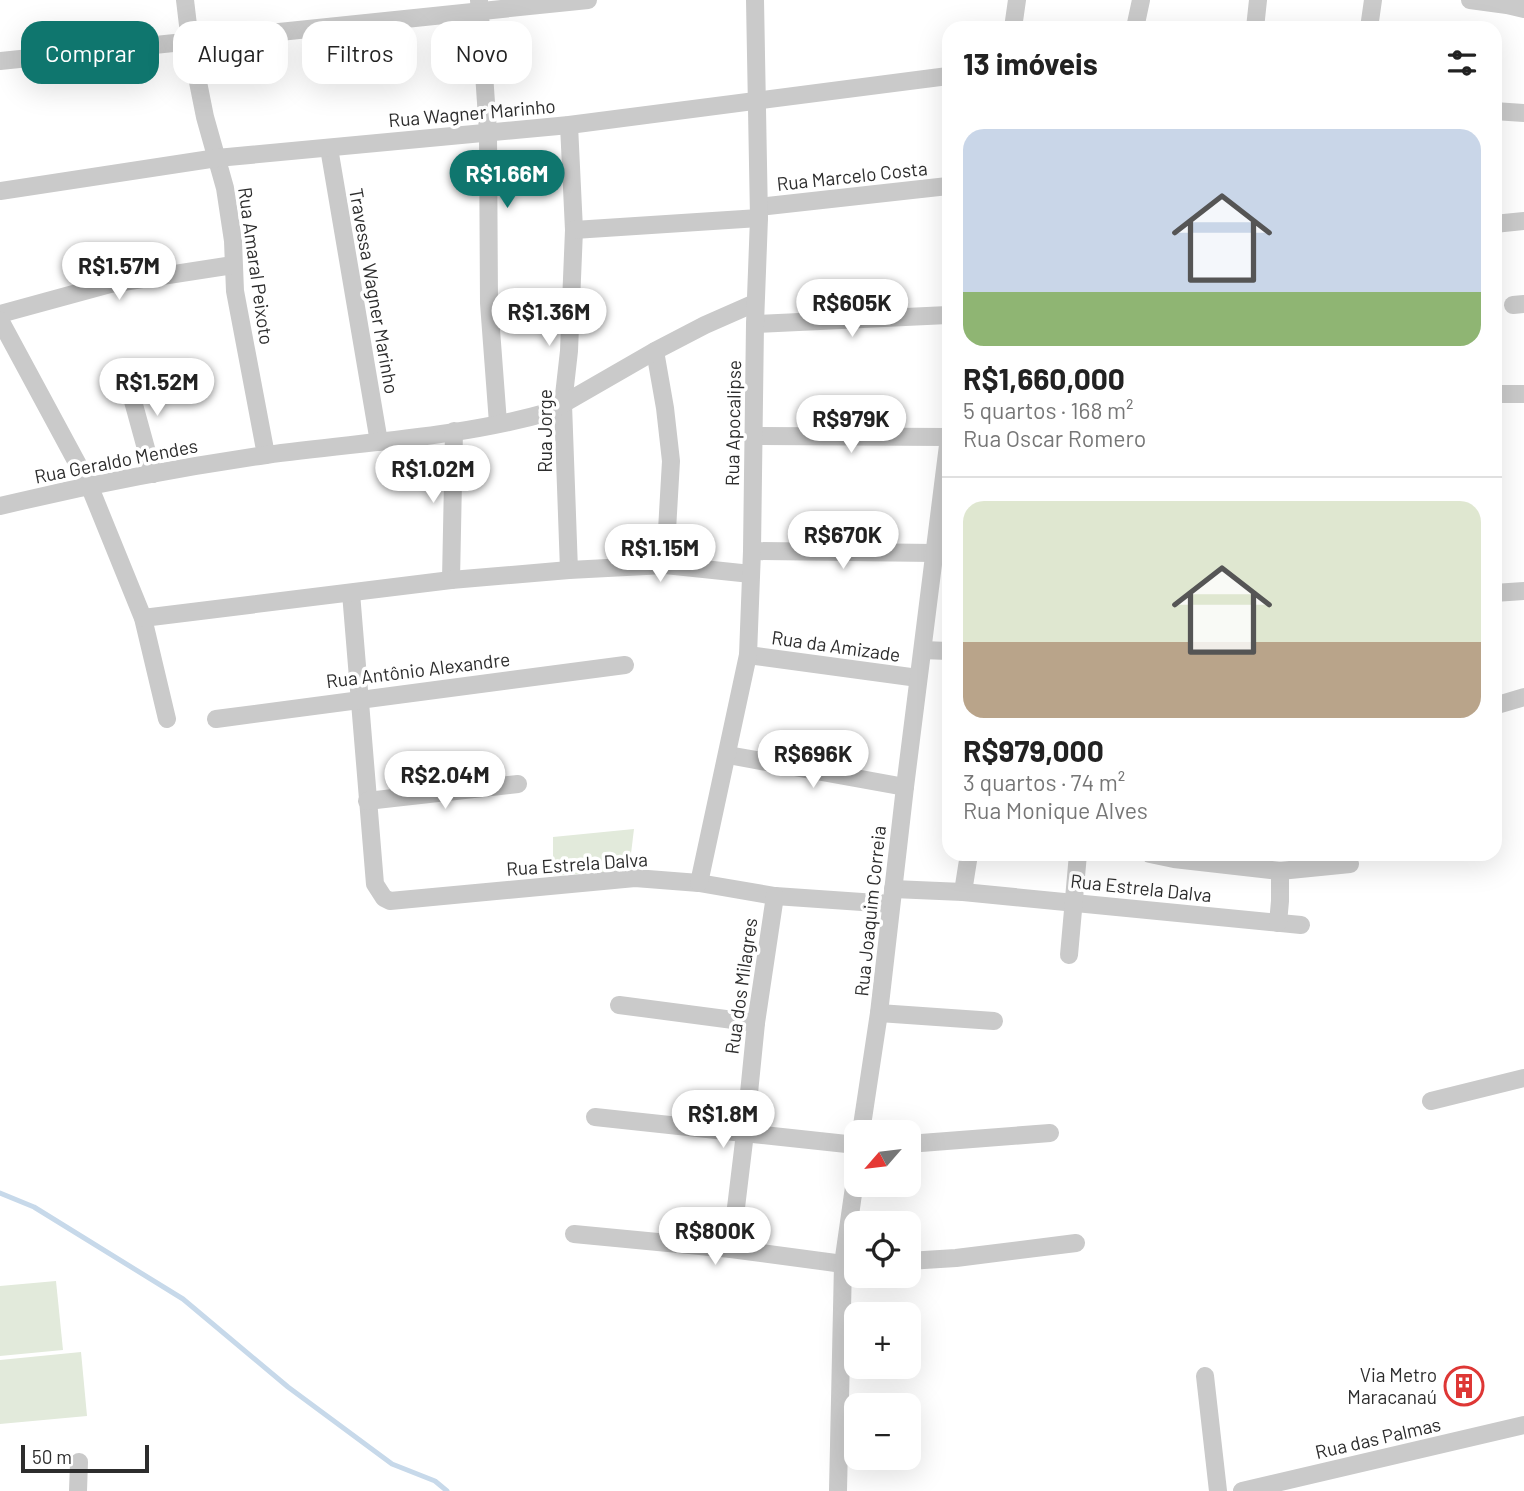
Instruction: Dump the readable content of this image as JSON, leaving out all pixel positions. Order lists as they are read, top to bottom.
{
  "streets": {
    "street": [
      "Rua Wagner Marinho",
      "Rua Marcelo Costa",
      "Rua Amaral Peixoto",
      "Travessa Wagner Marinho",
      "Rua Apocalipse",
      "Rua Jorge",
      "Rua Geraldo Mendes",
      "Rua da Amizade",
      "Rua Antônio Alexandre",
      "Rua Estrela Dalva",
      "Rua Joaquim Correia",
      "Rua dos Milagres",
      "Rua das Palmas"
    ]
  },
  "crossings": [
    ["Rua Wagner Marinho", "Rua Amaral Peixoto"],
    ["Rua Wagner Marinho", "Travessa Wagner Marinho"],
    ["Rua Wagner Marinho", "Rua Apocalipse"],
    ["Rua Wagner Marinho", "Rua Jorge"],
    ["Rua Marcelo Costa", "Rua Apocalipse"],
    ["Rua Marcelo Costa", "Rua Jorge"],
    ["Rua Amaral Peixoto", "Rua Geraldo Mendes"],
    ["Travessa Wagner Marinho", "Rua Geraldo Mendes"],
    ["Rua Apocalipse", "Rua Geraldo Mendes"],
    ["Rua Apocalipse", "Rua da Amizade"],
    ["Rua Apocalipse", "Rua Estrela Dalva"],
    ["Rua Jorge", "Rua Geraldo Mendes"],
    ["Rua da Amizade", "Rua Joaquim Correia"],
    ["Rua Estrela Dalva", "Rua Joaquim Correia"],
    ["Rua Estrela Dalva", "Rua dos Milagres"]
  ],
  "places": {
    "building": ["Via Metro Maracanaú"]
  },
  "scale_bar": "50 m",
  "north": "bottom left",
  "page": {
    "chip": [
      "Comprar",
      "Alugar",
      "Filtros",
      "Novo"
    ],
    "heading": "13 imóveis",
    "list": [
      {
        "name": "R$1,660,000",
        "note": "5 quartos · 168 m² · Rua Oscar Romero"
      },
      {
        "name": "R$979,000",
        "note": "3 quartos · 74 m² · Rua Monique Alves"
      }
    ],
    "price": [
      "R$1.66M",
      "R$1.57M",
      "R$605K",
      "R$1.36M",
      "R$1.52M",
      "R$979K",
      "R$1.02M",
      "R$670K",
      "R$1.15M",
      "R$696K",
      "R$2.04M",
      "R$1.8M",
      "R$800K"
    ],
    "map_buttons": ["+", "−"],
    "scale": "50 m"
  }
}
